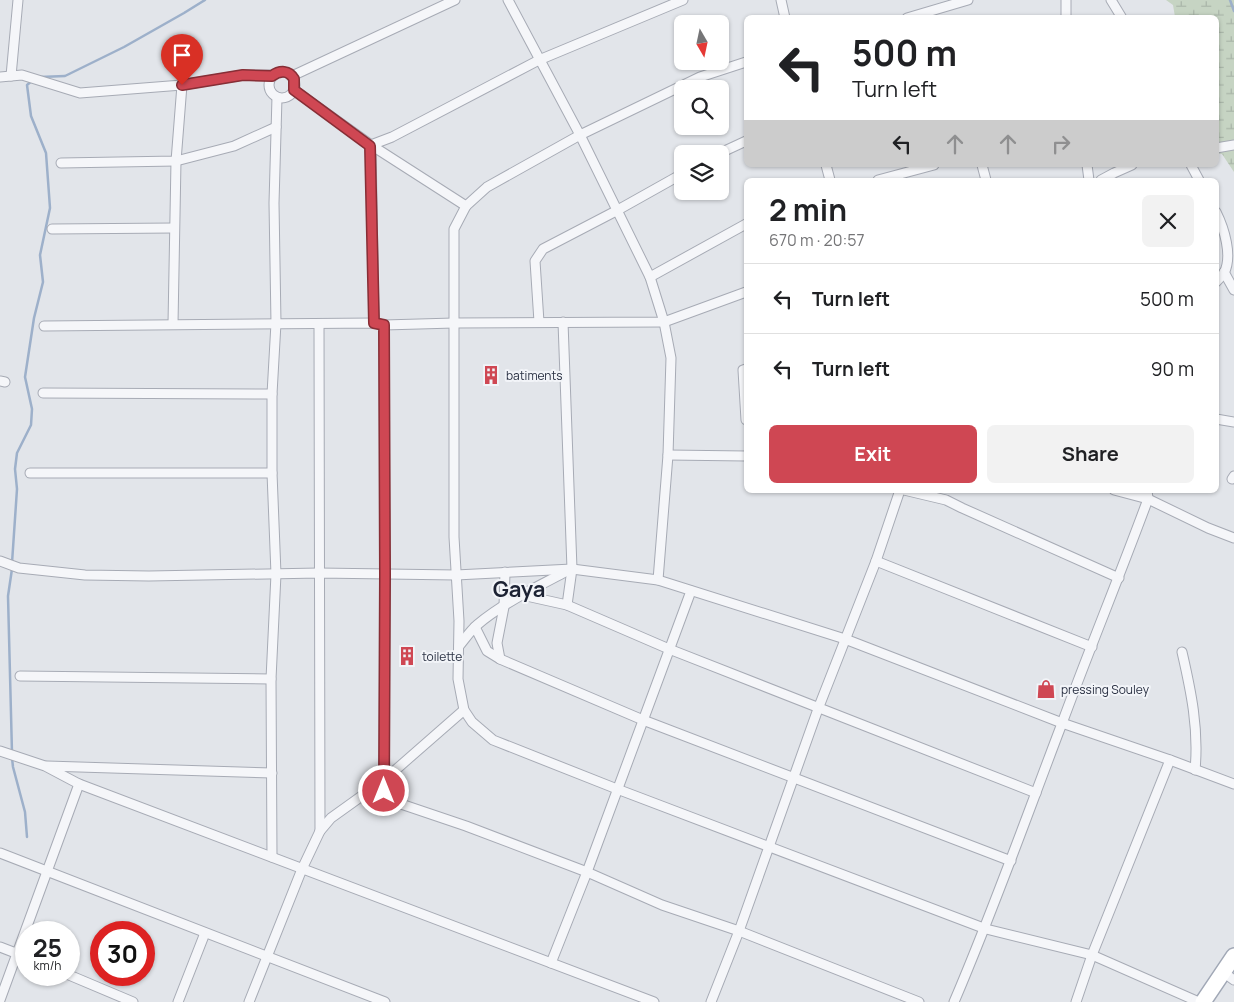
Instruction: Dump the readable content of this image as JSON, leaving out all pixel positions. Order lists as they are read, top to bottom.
{
  "districts": ["Gaya"],
  "places": {
    "building": ["batiments", "toilette"],
    "shop": ["pressing Souley"]
  },
  "north": "bottom",
  "page": {
    "turn": ["500 m", "Turn left"],
    "heading": ["2 min", "670 m · 20:57"],
    "list": [
      {
        "name": "Turn left",
        "value": "500 m"
      },
      {
        "name": "Turn left",
        "value": "90 m"
      }
    ],
    "buttons": ["Exit", "Share"],
    "speed": "25 km/h",
    "limit": "30"
  }
}
